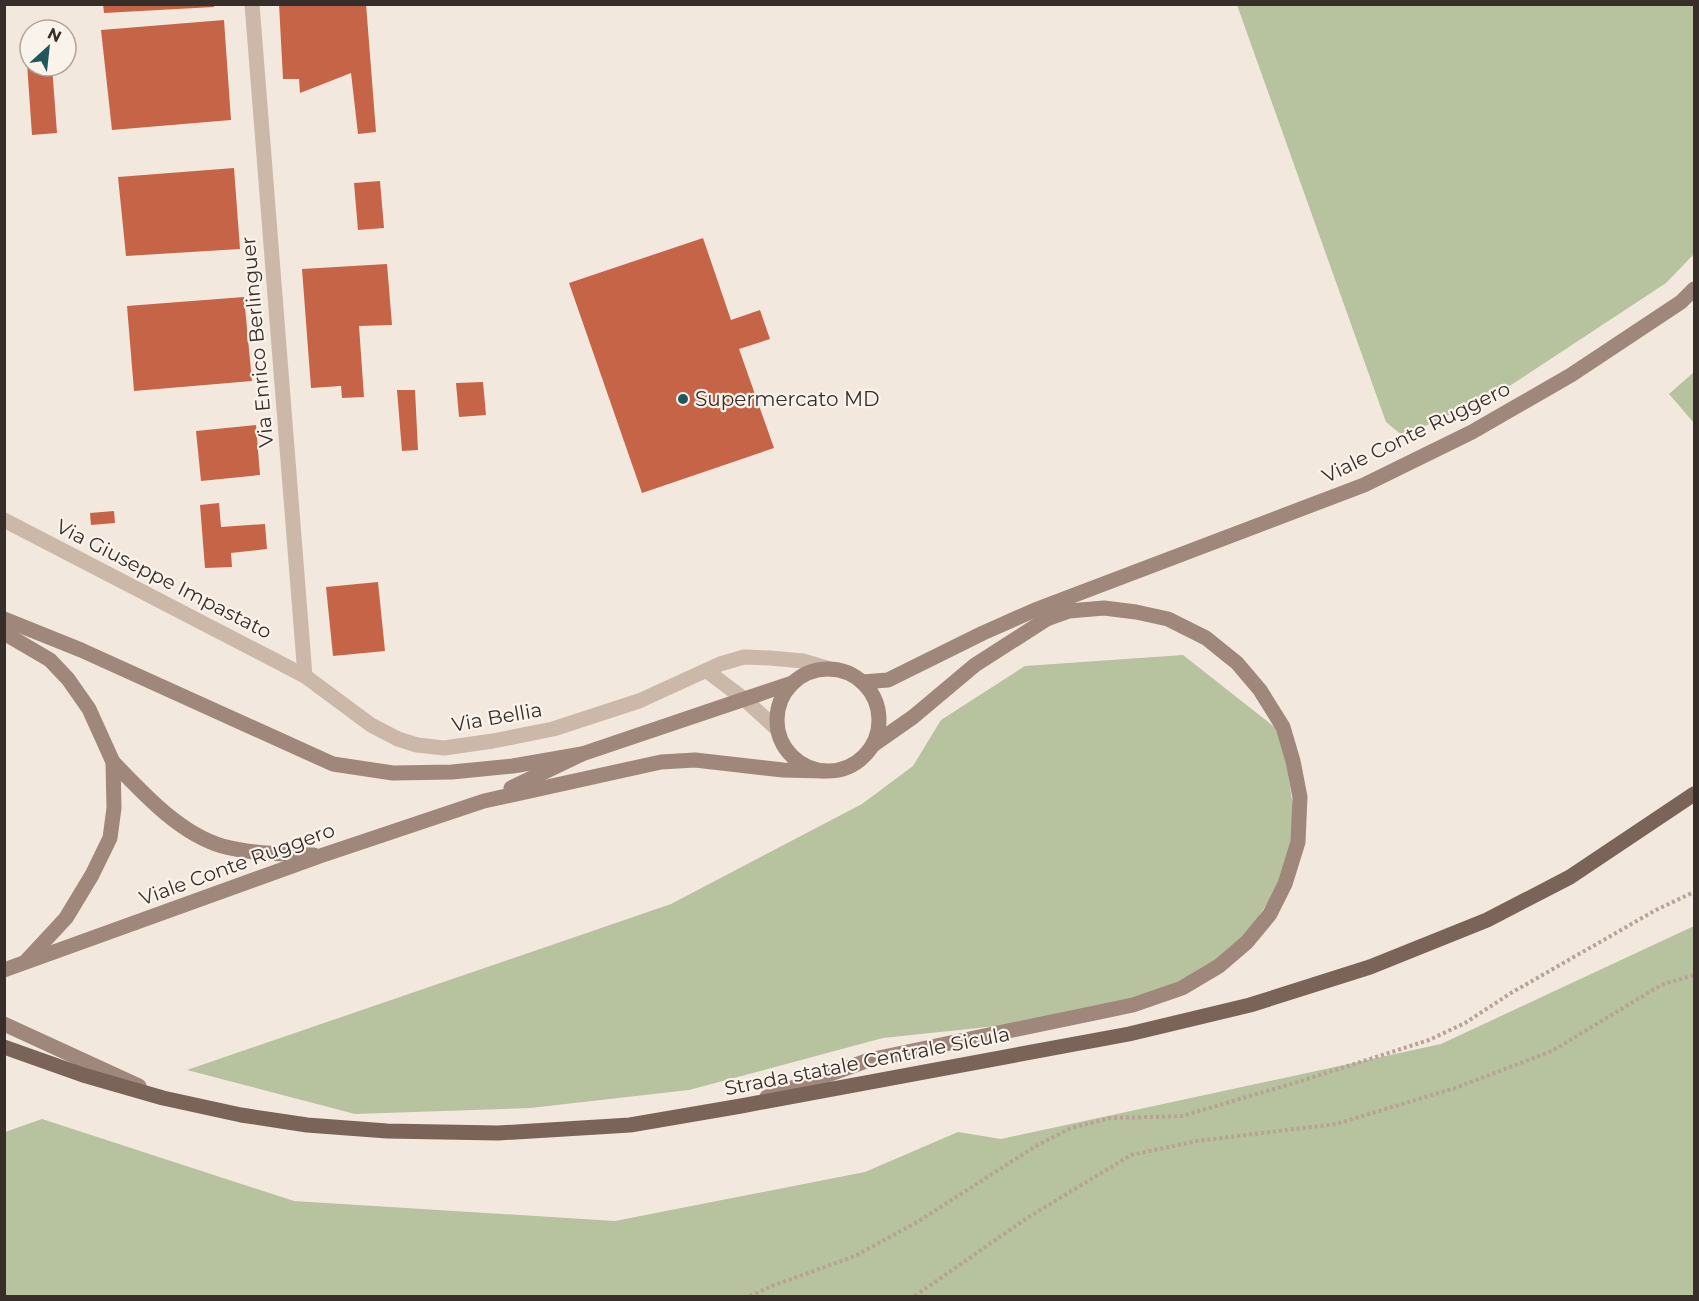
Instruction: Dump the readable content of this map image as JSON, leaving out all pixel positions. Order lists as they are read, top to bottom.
{
  "streets": {
    "main road": ["Viale Conte Ruggero", "Strada statale Centrale Sicula"],
    "street": ["Via Enrico Berlinguer", "Via Giuseppe Impastato", "Via Bellia"]
  },
  "crossings": [
    ["Via Enrico Berlinguer", "Via Giuseppe Impastato"],
    ["Via Enrico Berlinguer", "Via Bellia"],
    ["Via Giuseppe Impastato", "Via Bellia"]
  ],
  "places": ["Supermercato MD"],
  "north": "top right"
}
